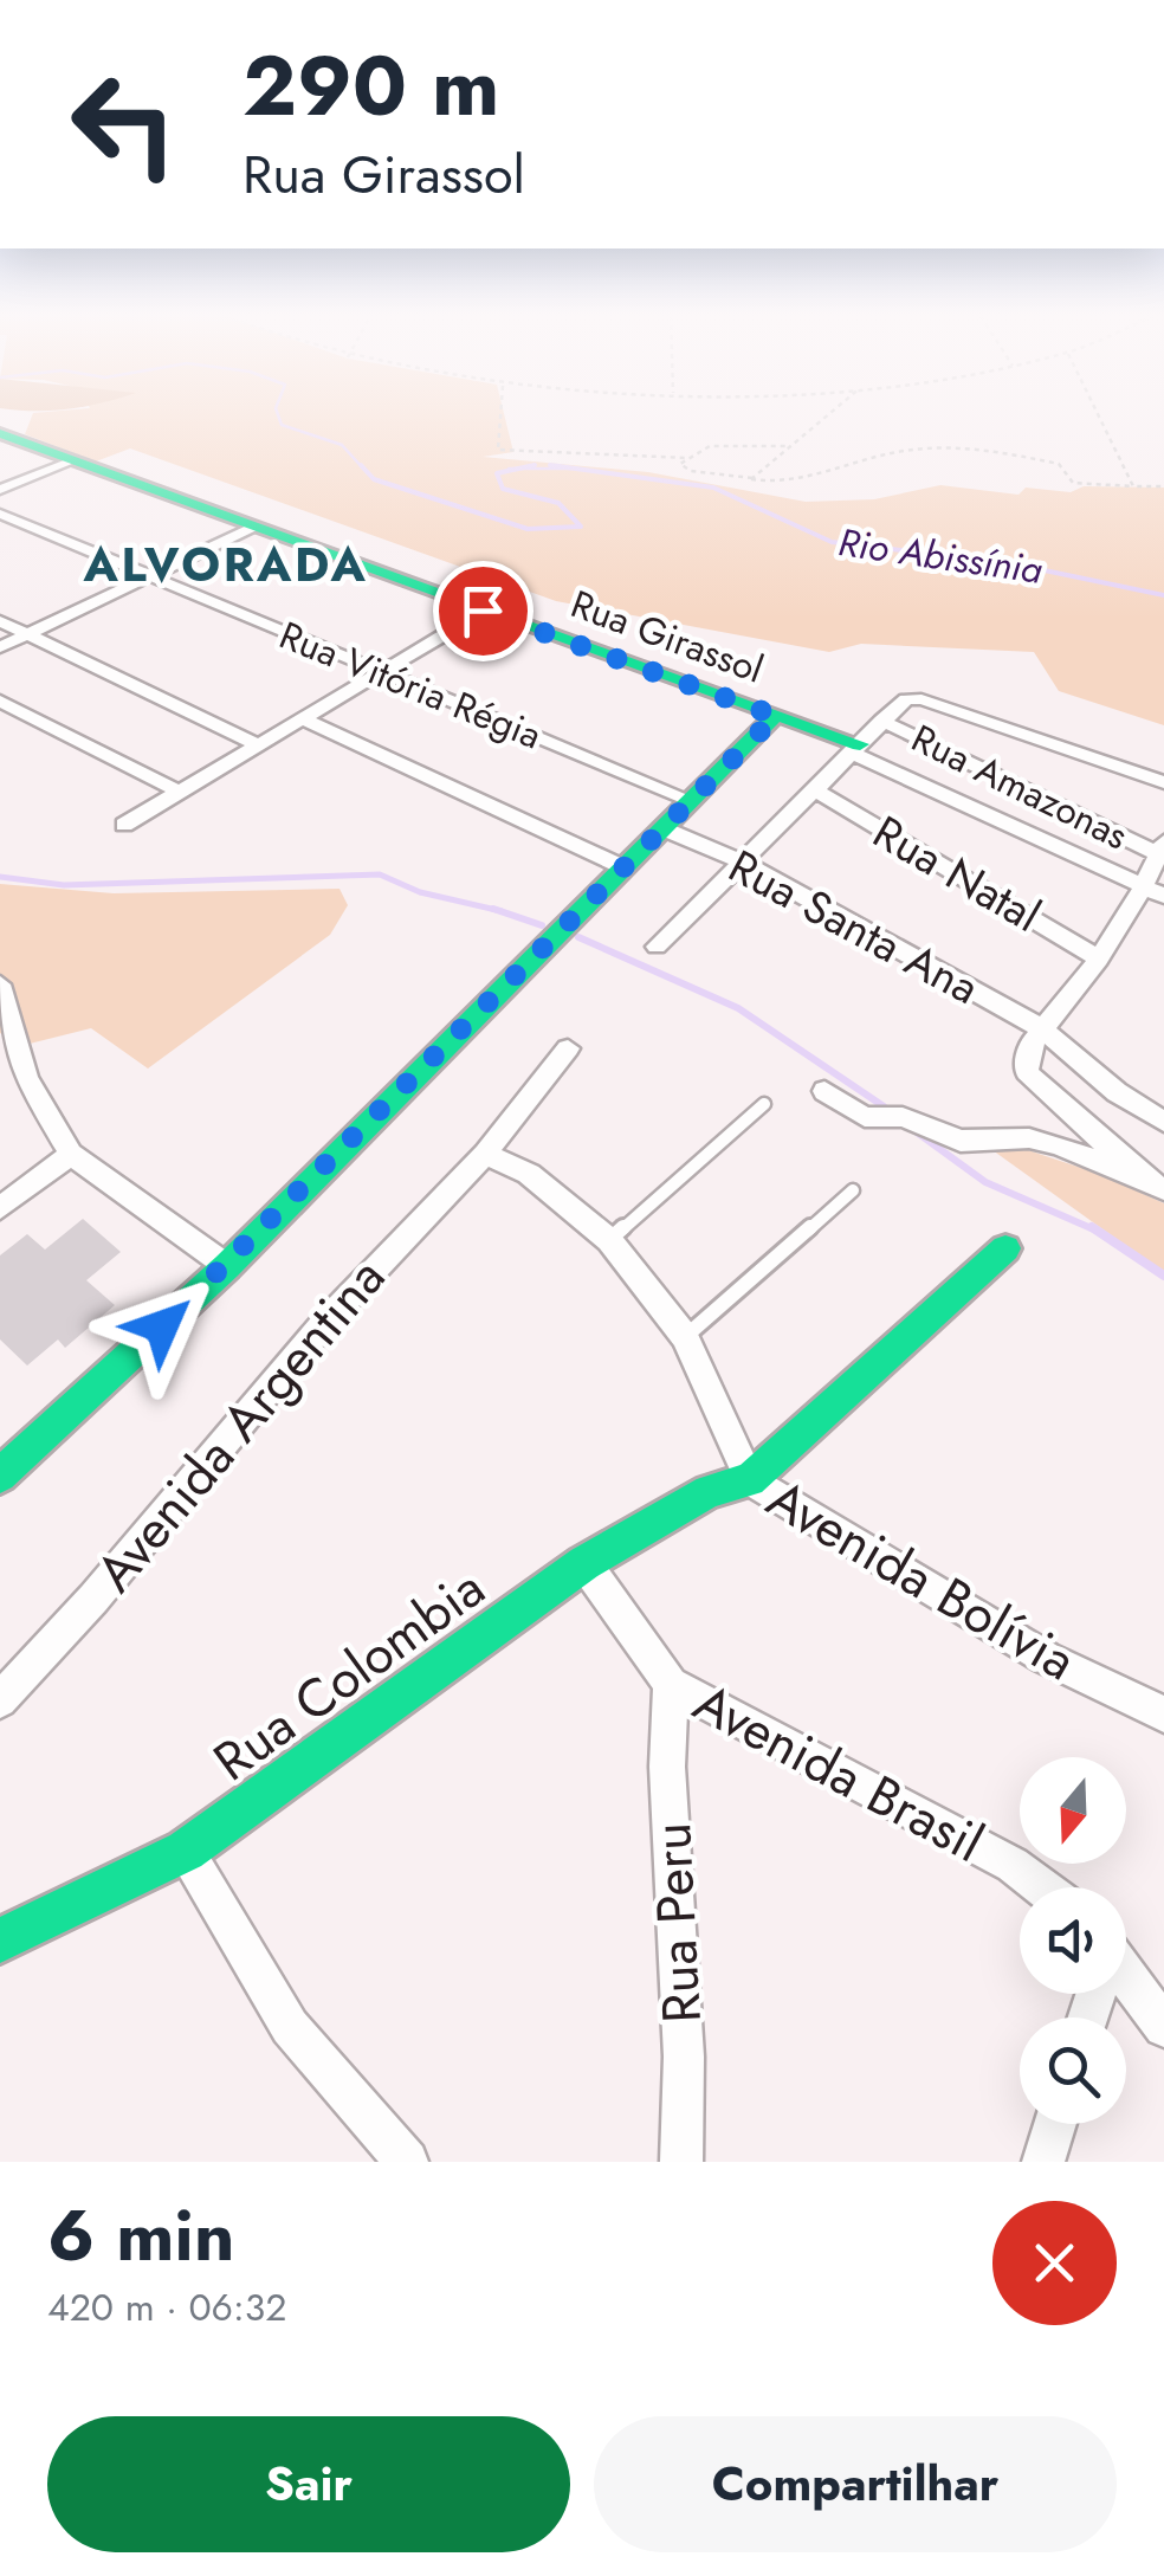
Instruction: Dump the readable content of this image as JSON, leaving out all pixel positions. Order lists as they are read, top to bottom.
{
  "streets": {
    "street": [
      "Rua Girassol",
      "Rua Vitória Régia",
      "Rua Amazonas",
      "Rua Natal",
      "Rua Santa Ana",
      "Avenida Argentina",
      "Avenida Bolívia",
      "Rua Colombia",
      "Avenida Brasil",
      "Rua Peru"
    ]
  },
  "crossings": [
    ["Avenida Argentina", "Avenida Bolívia"],
    ["Avenida Bolívia", "Rua Colombia"],
    ["Rua Colombia", "Avenida Brasil"],
    ["Avenida Brasil", "Rua Peru"]
  ],
  "districts": ["ALVORADA"],
  "water": ["Rio Abissínia"],
  "north": "bottom",
  "page": {
    "turn": ["290 m", "Rua Girassol"],
    "heading": ["6 min", "420 m · 06:32"],
    "buttons": ["Sair", "Compartilhar"]
  }
}
